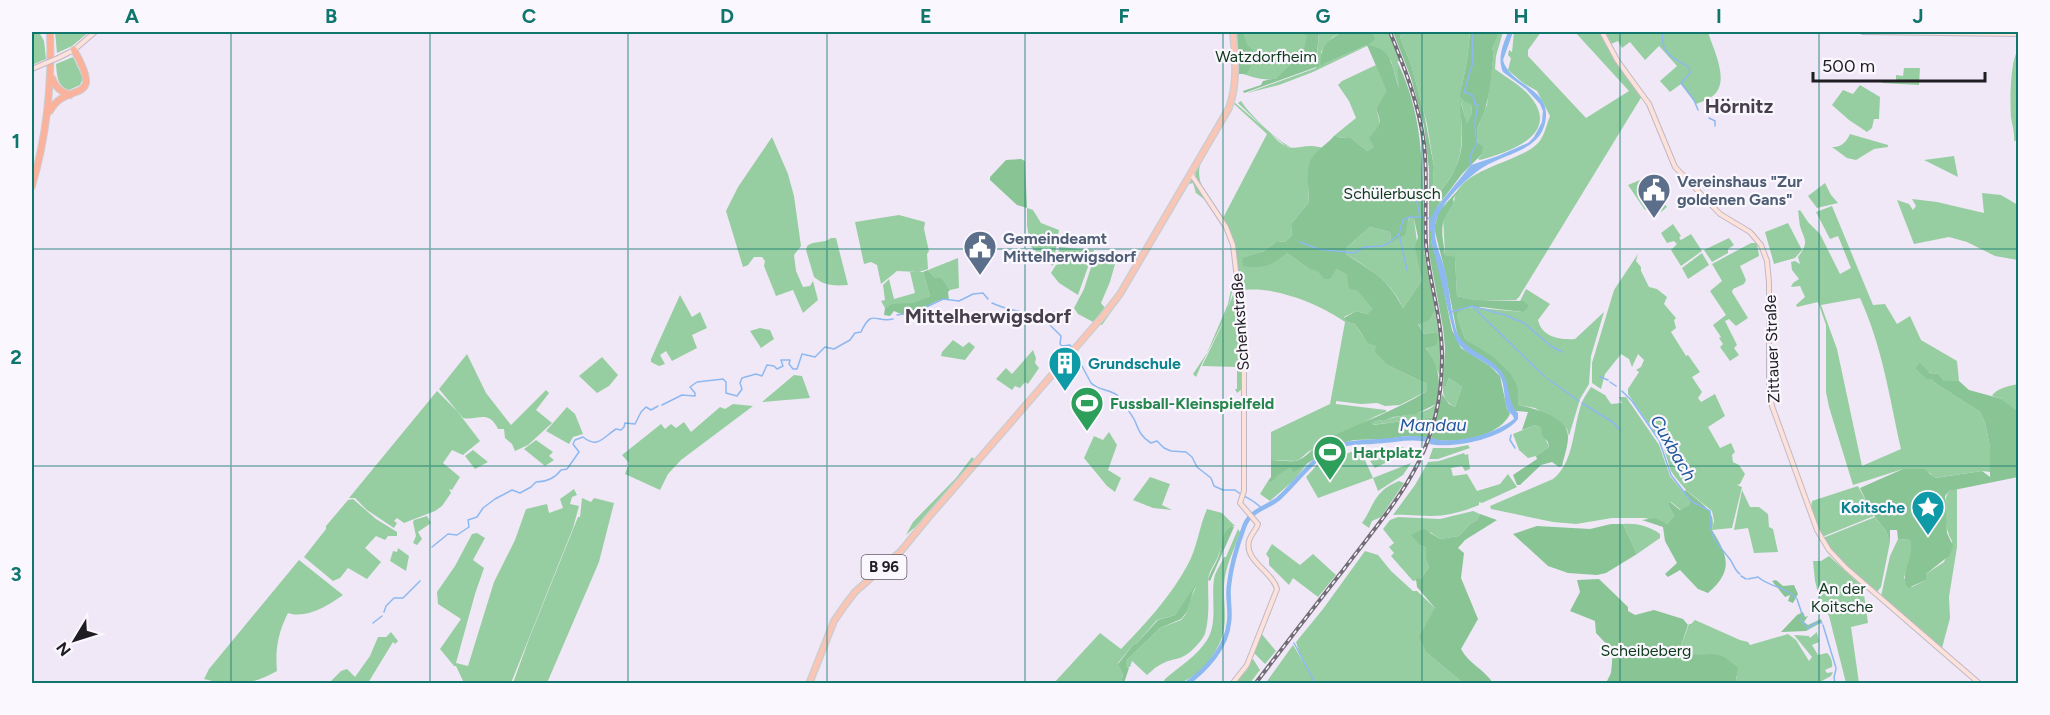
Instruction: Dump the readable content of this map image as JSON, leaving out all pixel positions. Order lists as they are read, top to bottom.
{
  "streets": {
    "main road": ["Schenkstraße", "Zittauer Straße", "B 96"]
  },
  "crossings": [
    ["Schenkstraße", "B 96"]
  ],
  "districts": ["Hörnitz", "Mittelherwigsdorf"],
  "water": ["Mandau", "Cuxbach"],
  "parks": [
    "Watzdorfheim",
    "Schülerbusch",
    "An der Koitsche",
    "Scheibeberg"
  ],
  "places": {
    "public building": ["Vereinshaus \"Zur goldenen Gans\"", "Gemeindeamt Mittelherwigsdorf"],
    "building": ["Grundschule"],
    "sports": ["Fussball-Kleinspielfeld", "Hartplatz"],
    "place": ["Koitsche"]
  },
  "scale_bar": "500 m",
  "north": "bottom left",
  "grid": {
    "columns": [
      "A",
      "B",
      "C",
      "D",
      "E",
      "F",
      "G",
      "H",
      "I",
      "J"
    ],
    "rows": ["1", "2", "3"]
  }
}
